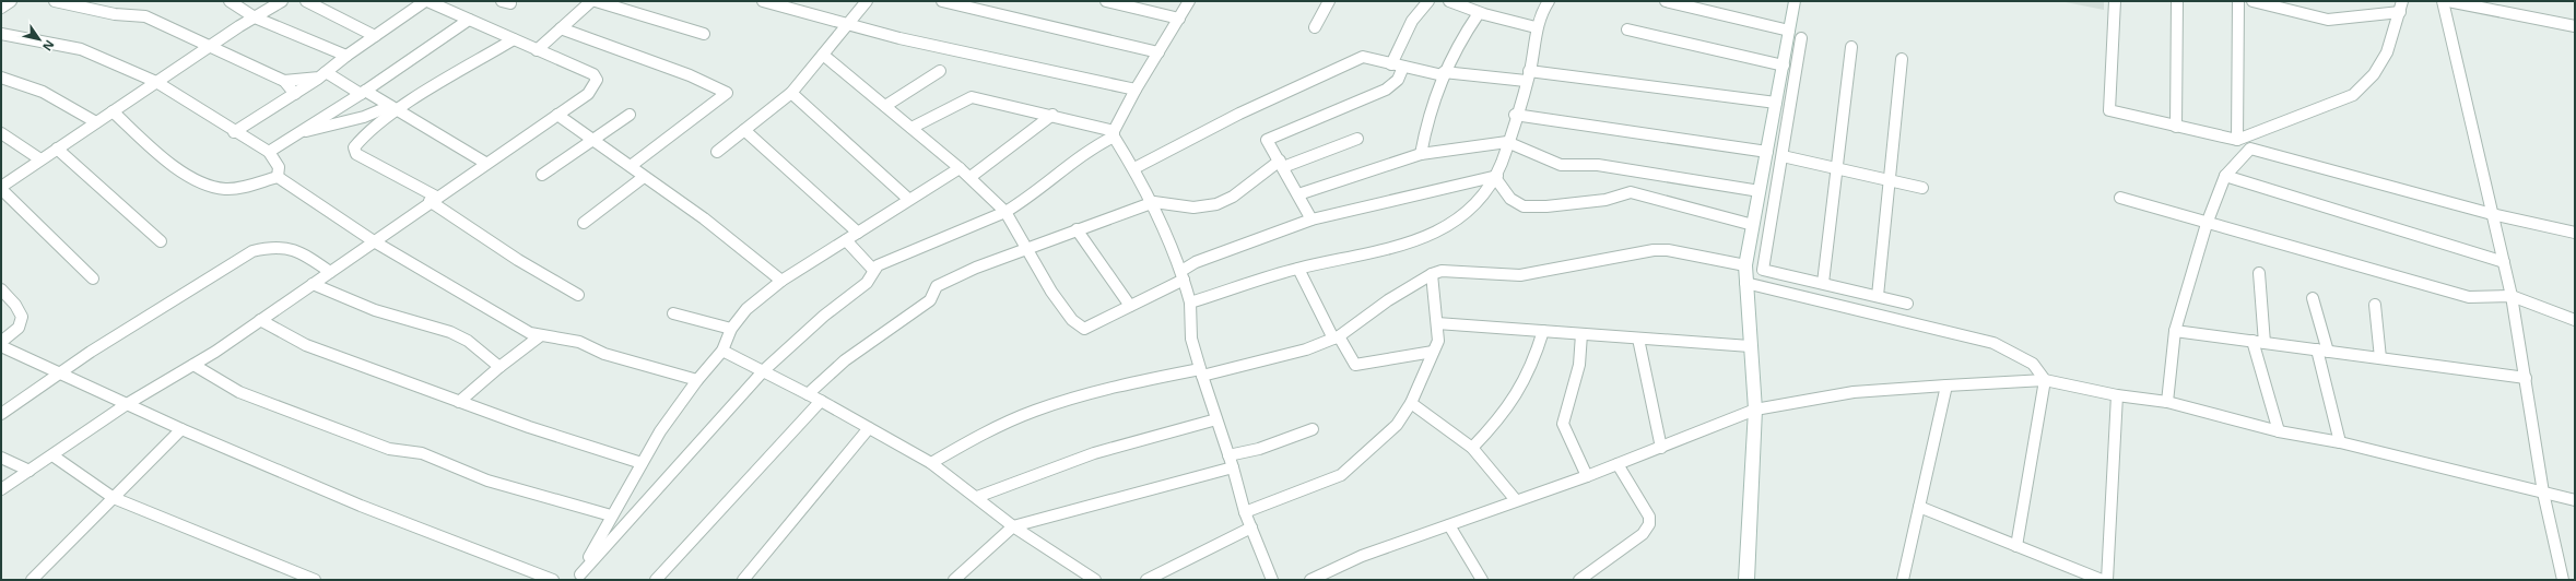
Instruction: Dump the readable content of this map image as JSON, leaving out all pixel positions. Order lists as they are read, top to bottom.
{
  "north": "bottom right"
}
